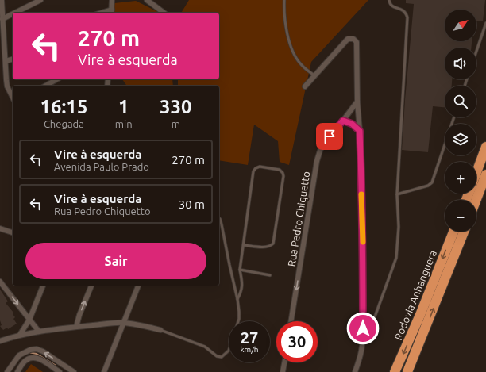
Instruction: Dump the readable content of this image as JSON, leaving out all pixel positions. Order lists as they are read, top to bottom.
{
  "streets": {
    "highway": ["Rodovia Anhanguera"],
    "street": ["Rua Pedro Chiquetto"]
  },
  "one_way": ["Rua Pedro Chiquetto"],
  "north": "top right",
  "page": {
    "map_buttons": ["+", "−"],
    "turn": ["270 m", "Vire à esquerda"],
    "eta": [
      "16:15",
      "Chegada",
      "1",
      "min",
      "330",
      "m"
    ],
    "list": [
      {
        "name": "Vire à esquerda",
        "note": "Avenida Paulo Prado",
        "value": "270 m"
      },
      {
        "name": "Vire à esquerda",
        "note": "Rua Pedro Chiquetto",
        "value": "30 m"
      }
    ],
    "buttons": "Sair",
    "speed": "27 km/h",
    "limit": "30"
  }
}
